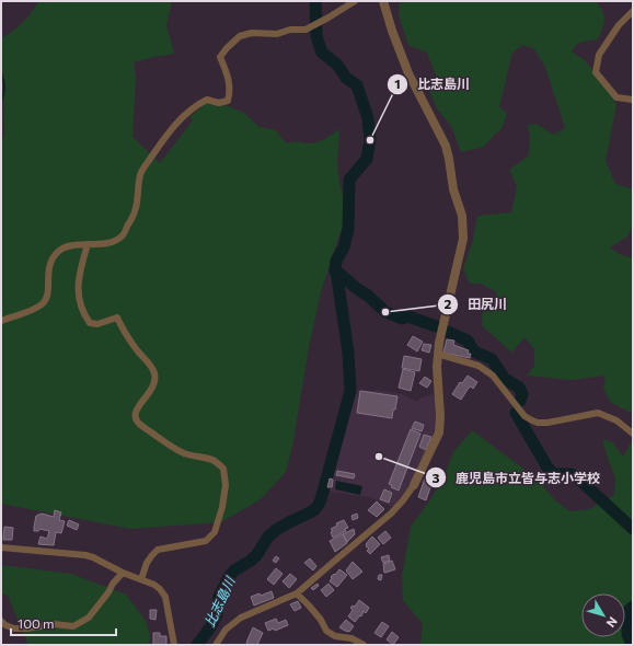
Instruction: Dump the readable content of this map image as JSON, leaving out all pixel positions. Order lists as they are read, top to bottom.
{
  "water": ["比志島川"],
  "places": ["比志島川", "田尻川", "鹿児島市立皆与志小学校"],
  "scale_bar": "100 m",
  "north": "bottom right"
}
